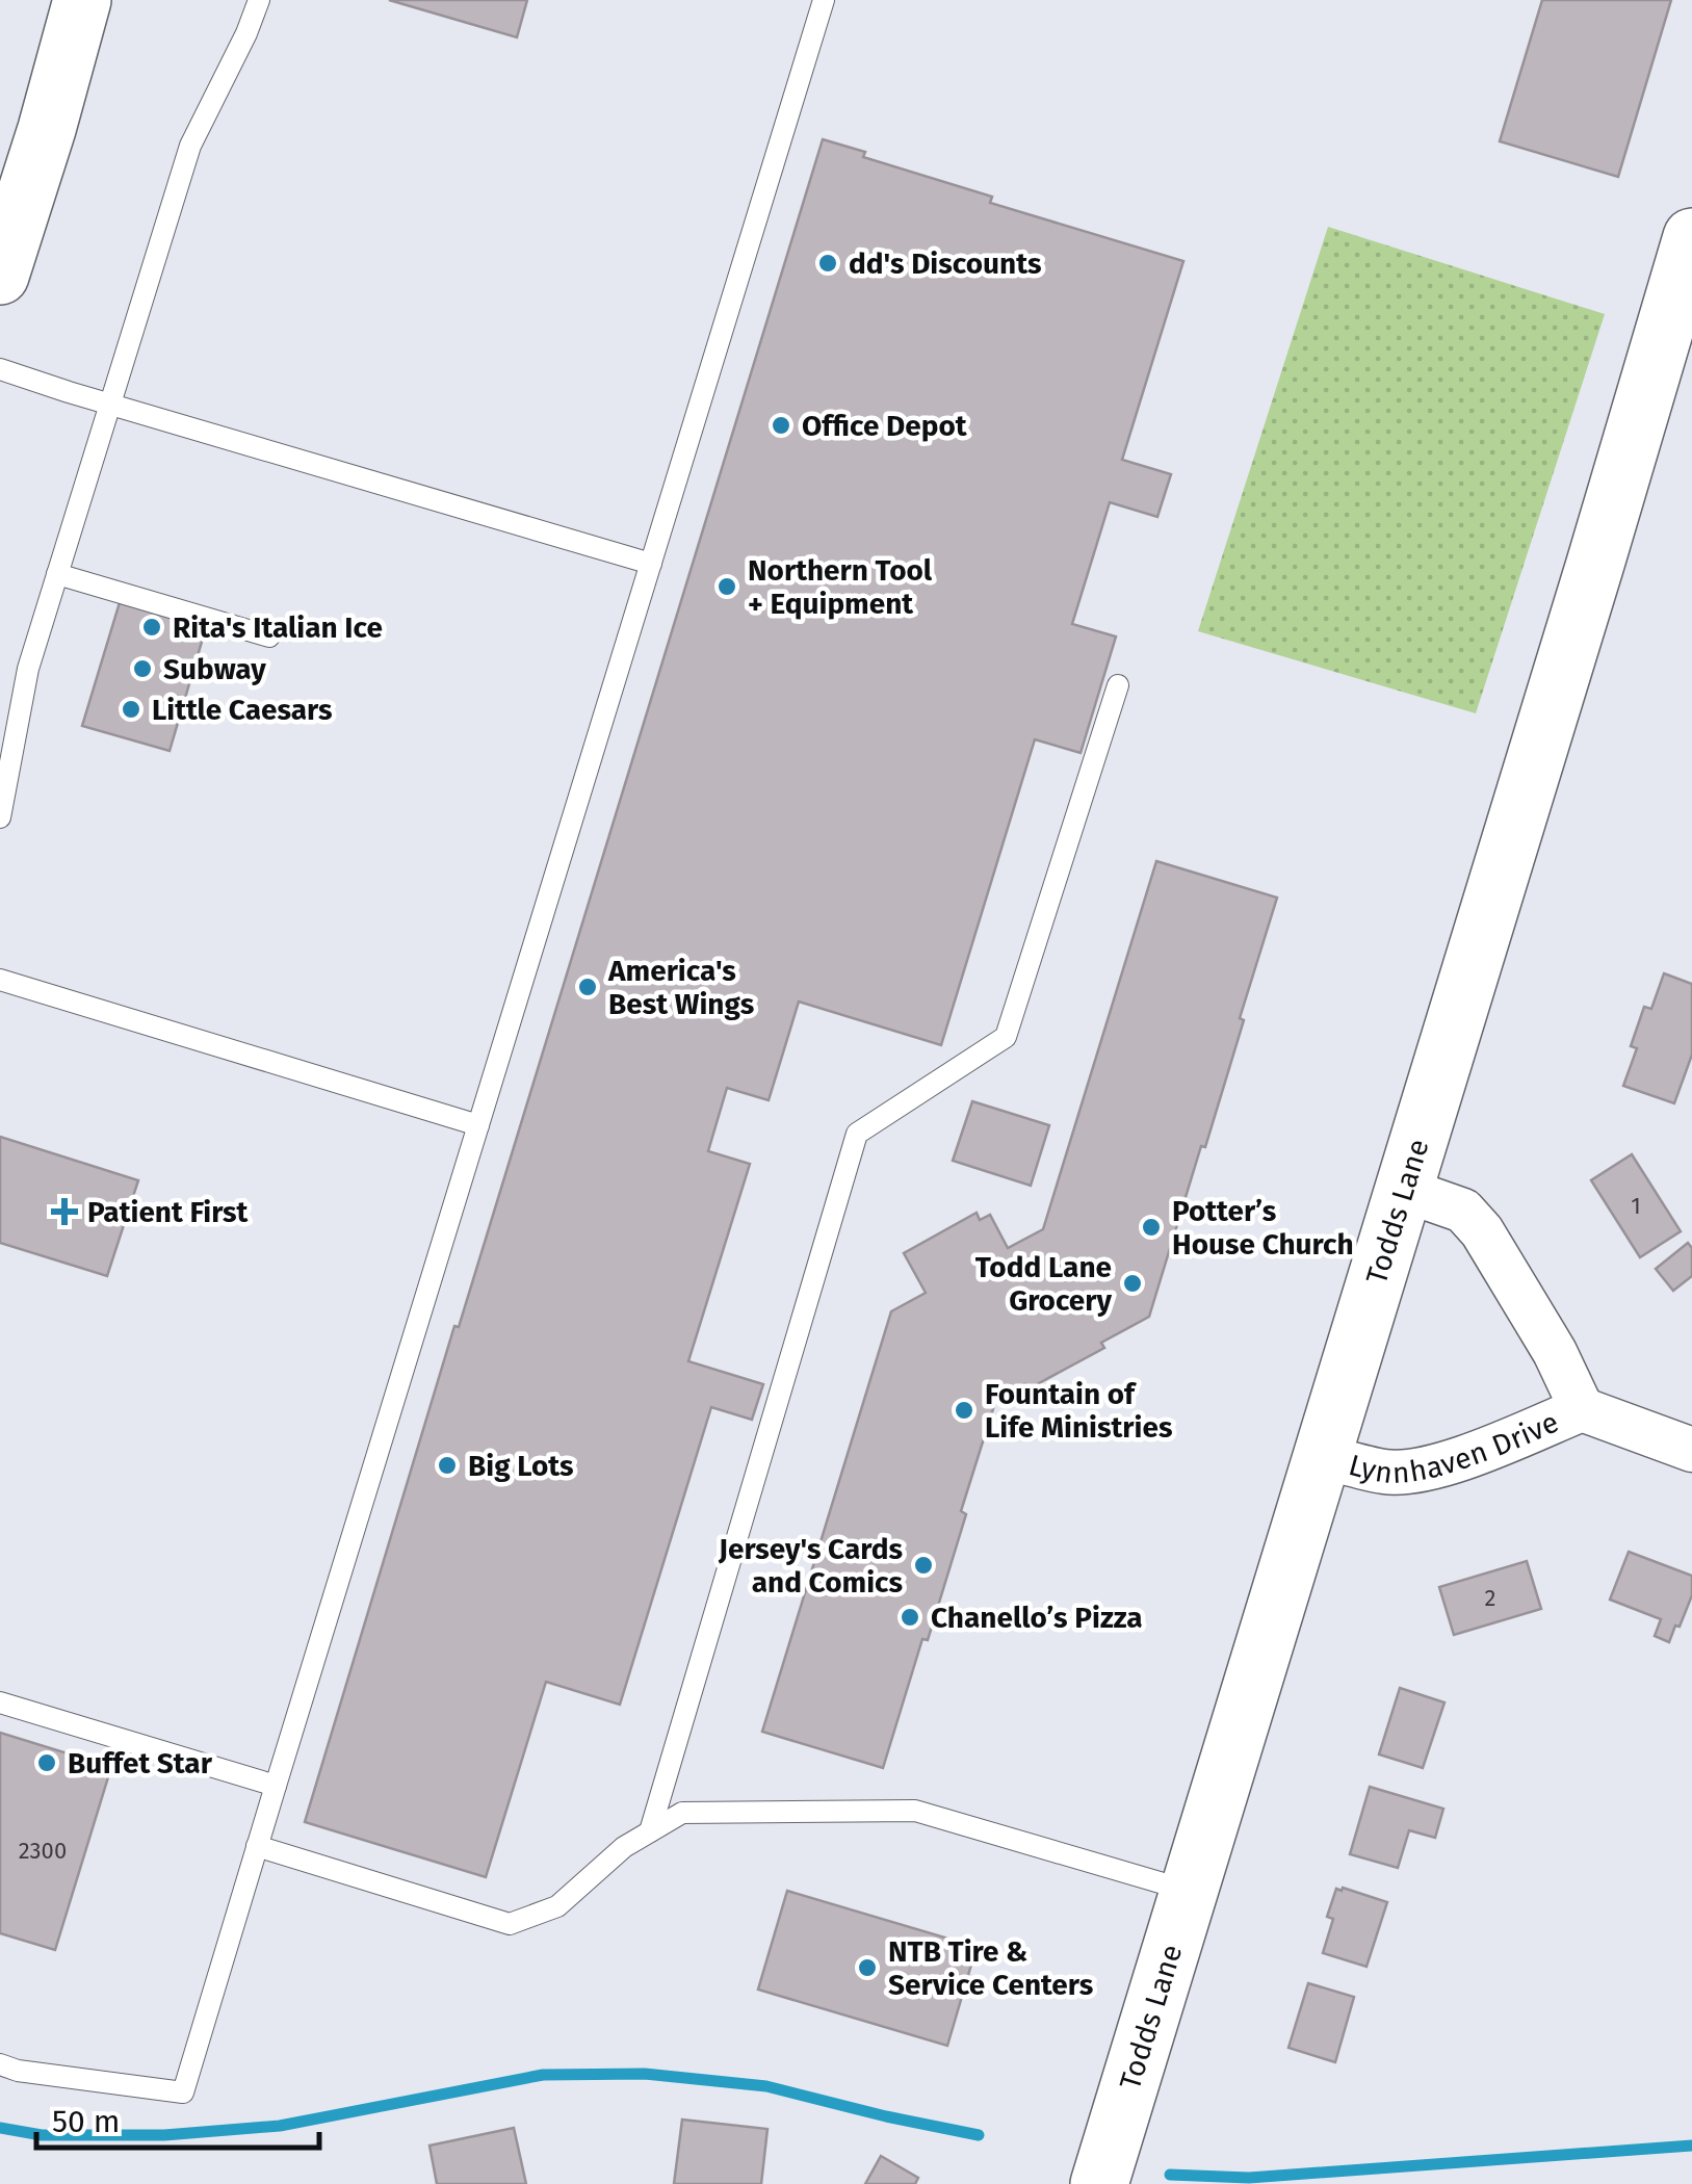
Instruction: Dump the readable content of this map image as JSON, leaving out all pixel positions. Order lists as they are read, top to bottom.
{
  "streets": {
    "main road": ["Todds Lane"],
    "street": ["Lynnhaven Drive"]
  },
  "crossings": [
    ["Todds Lane", "Lynnhaven Drive"]
  ],
  "places": {
    "other": [
      "dd's Discounts",
      "Office Depot",
      "Northern Tool + Equipment",
      "Rita's Italian Ice",
      "Subway",
      "Little Caesars",
      "America's Best Wings",
      "Potter’s House Church",
      "Todd Lane Grocery",
      "Fountain of Life Ministries",
      "Big Lots",
      "Jersey's Cards and Comics",
      "Chanello’s Pizza",
      "Buffet Star",
      "NTB Tire & Service Centers"
    ],
    "health": ["Patient First"]
  },
  "house_numbers": ["1", "2", "2300"],
  "scale_bar": "50 m"
}
